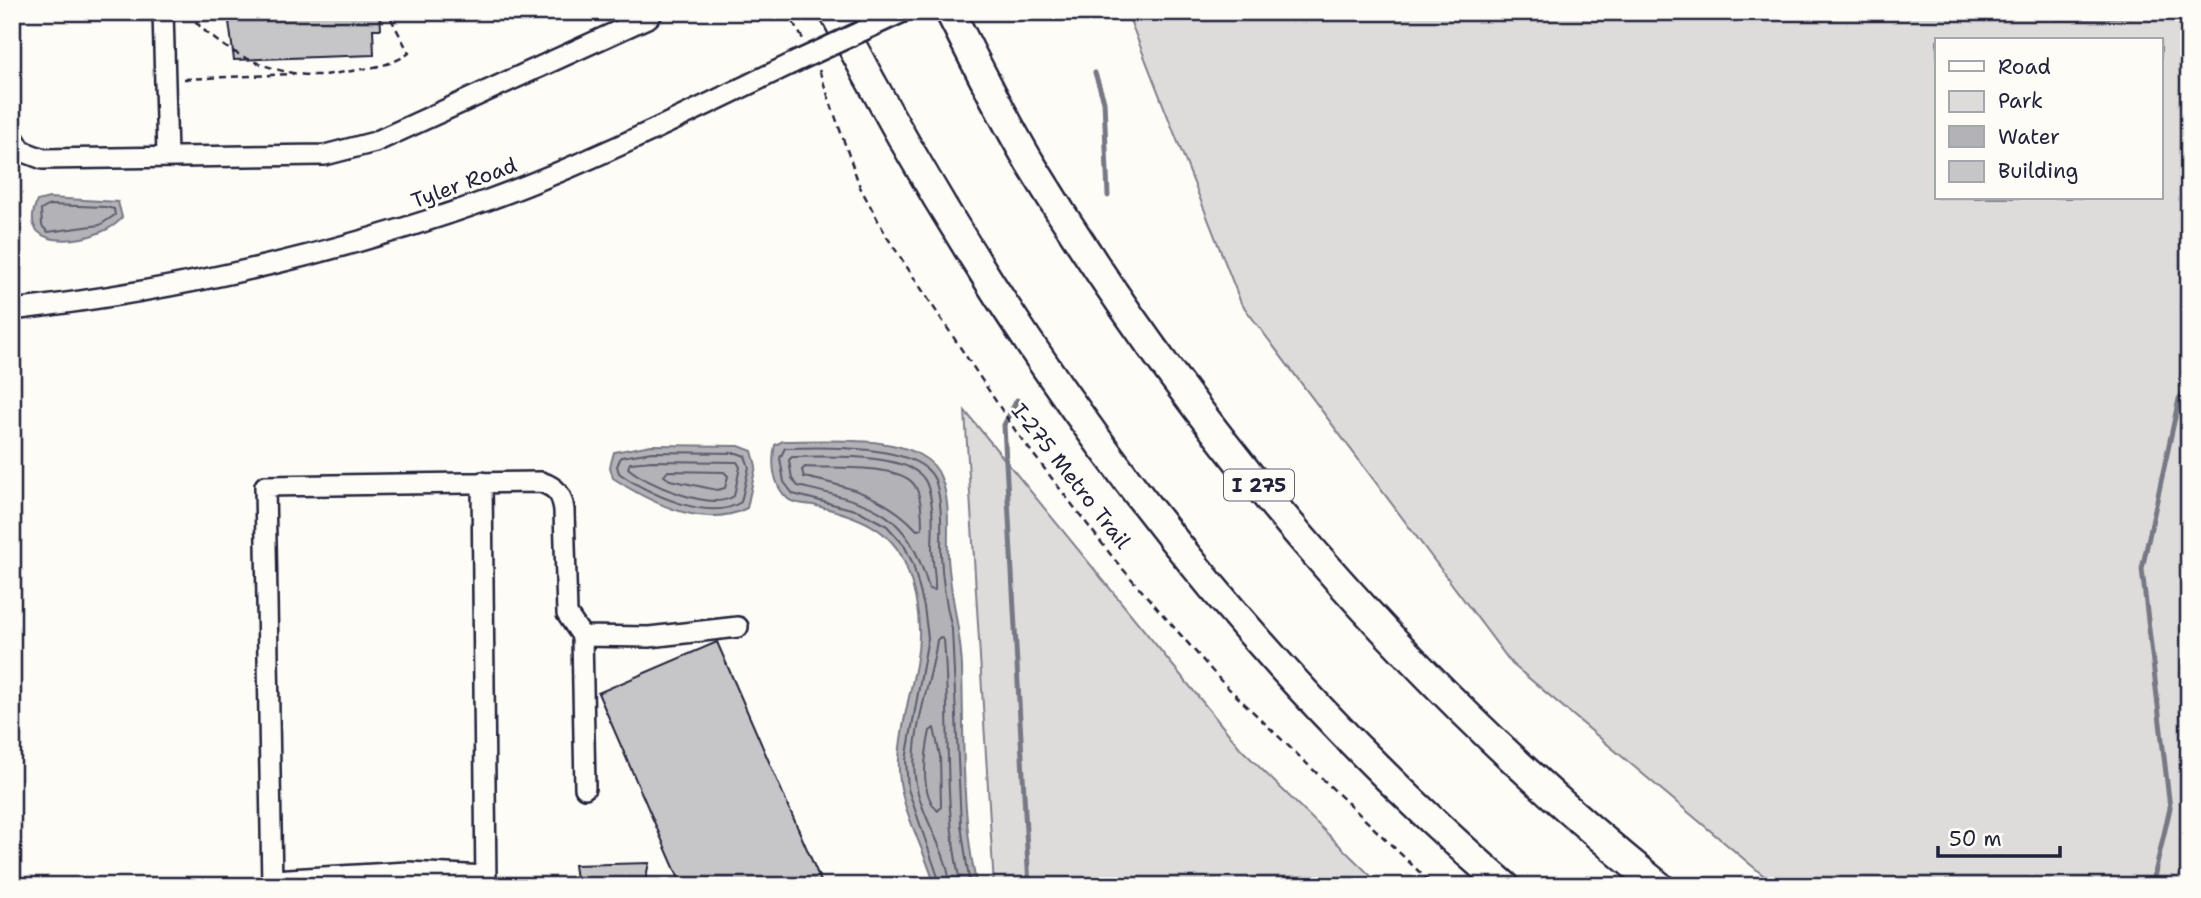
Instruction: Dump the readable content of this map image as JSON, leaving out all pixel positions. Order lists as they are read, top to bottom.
{
  "streets": {
    "highway": ["I 275"],
    "street": ["Tyler Road"],
    "path": ["I-275 Metro Trail"]
  },
  "legend": [
    "Road",
    "Park",
    "Water",
    "Building"
  ],
  "scale_bar": "50 m"
}
